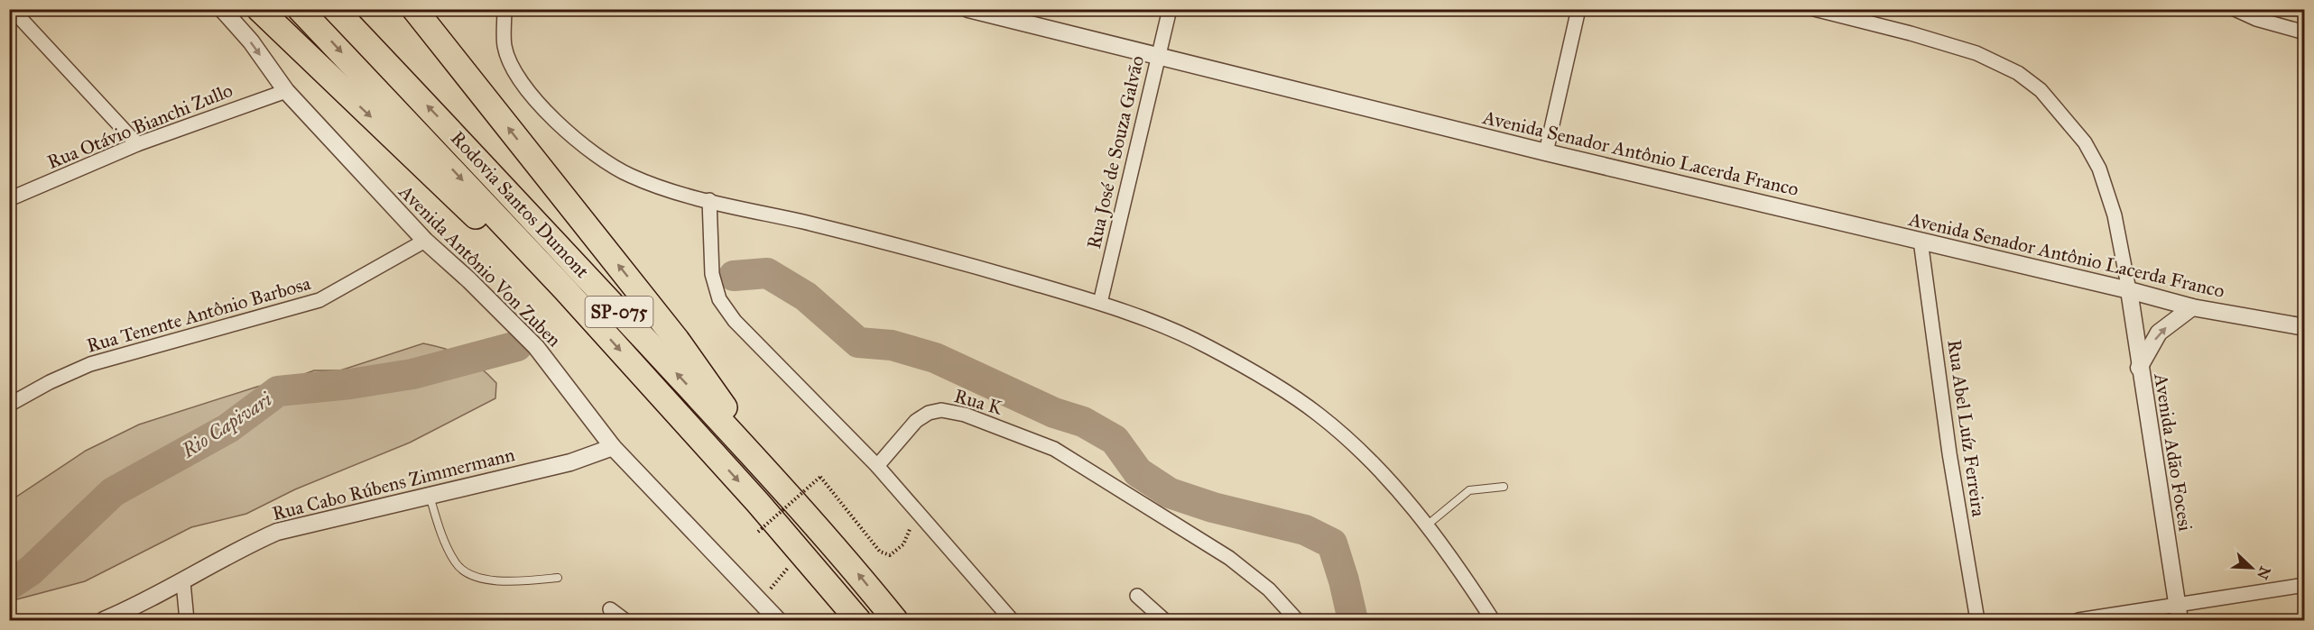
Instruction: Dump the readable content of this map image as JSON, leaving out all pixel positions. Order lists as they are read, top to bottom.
{
  "streets": {
    "highway": ["Rodovia Santos Dumont", "SP-075"],
    "street": [
      "Rua Otávio Bianchi Zullo",
      "Rua José de Souza Galvão",
      "Avenida Senador Antônio Lacerda Franco",
      "Avenida Antônio Von Zuben",
      "Rua Tenente Antônio Barbosa",
      "Rua K",
      "Rua Abel Luíz Ferreira",
      "Avenida Adão Focesi",
      "Rua Cabo Rúbens Zimmermann"
    ]
  },
  "crossings": [
    ["Rua Otávio Bianchi Zullo", "Avenida Antônio Von Zuben"],
    ["Rua José de Souza Galvão", "Avenida Senador Antônio Lacerda Franco"],
    ["Avenida Senador Antônio Lacerda Franco", "Rua Abel Luíz Ferreira"],
    ["Avenida Senador Antônio Lacerda Franco", "Avenida Adão Focesi"],
    ["Avenida Antônio Von Zuben", "Rua Tenente Antônio Barbosa"],
    ["Avenida Antônio Von Zuben", "Rua Cabo Rúbens Zimmermann"]
  ],
  "water": ["Rio Capivari"],
  "north": "bottom right"
}
